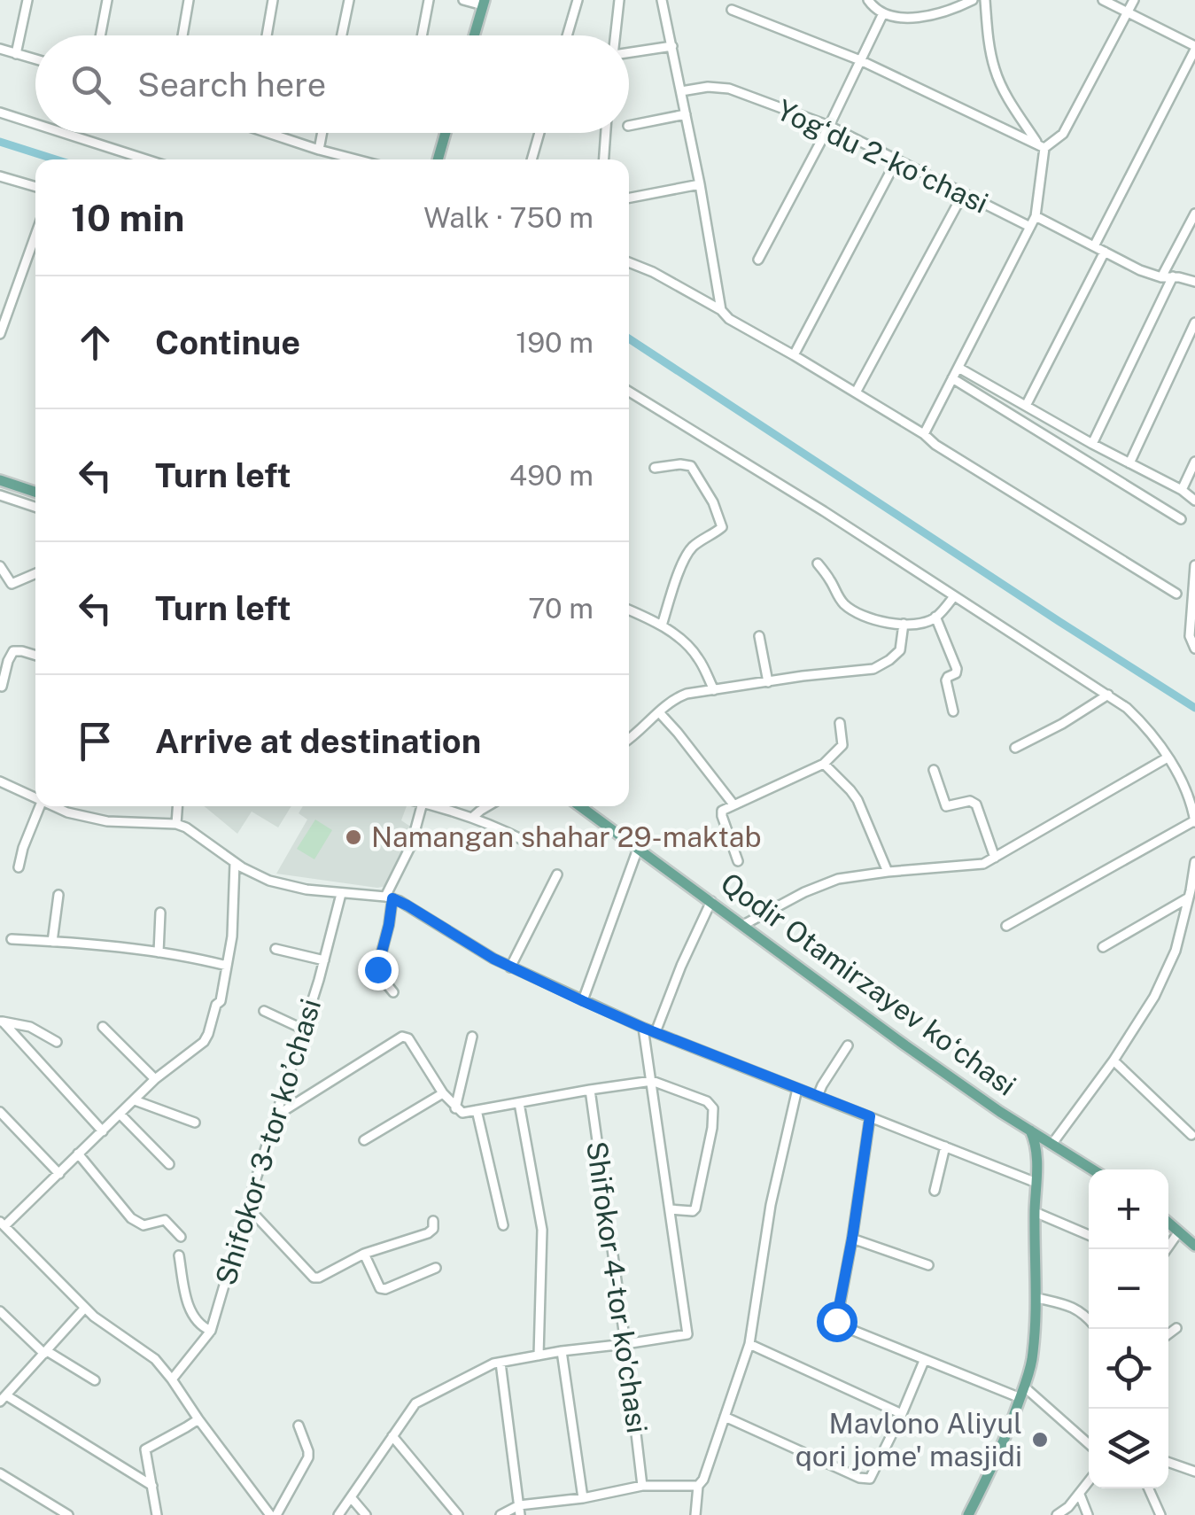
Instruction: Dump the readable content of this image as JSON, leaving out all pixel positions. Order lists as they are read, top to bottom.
{
  "streets": {
    "main road": ["Qodir Otamirzayev koʻchasi"],
    "street": ["Yogʻdu 2-koʻchasi", "Shifokor 3-tor koʼchasi", "Shifokor 4-tor ko'chasi"]
  },
  "places": ["Namangan shahar 29-maktab", "Mavlono Aliyul qori jome' masjidi"],
  "page": {
    "search": "Search here",
    "heading": ["10 min", "Walk · 750 m"],
    "list": [
      ["Continue", "190 m"],
      ["Turn left", "490 m"],
      ["Turn left", "70 m"],
      "Arrive at destination"
    ],
    "map_buttons": ["+", "−"]
  }
}
